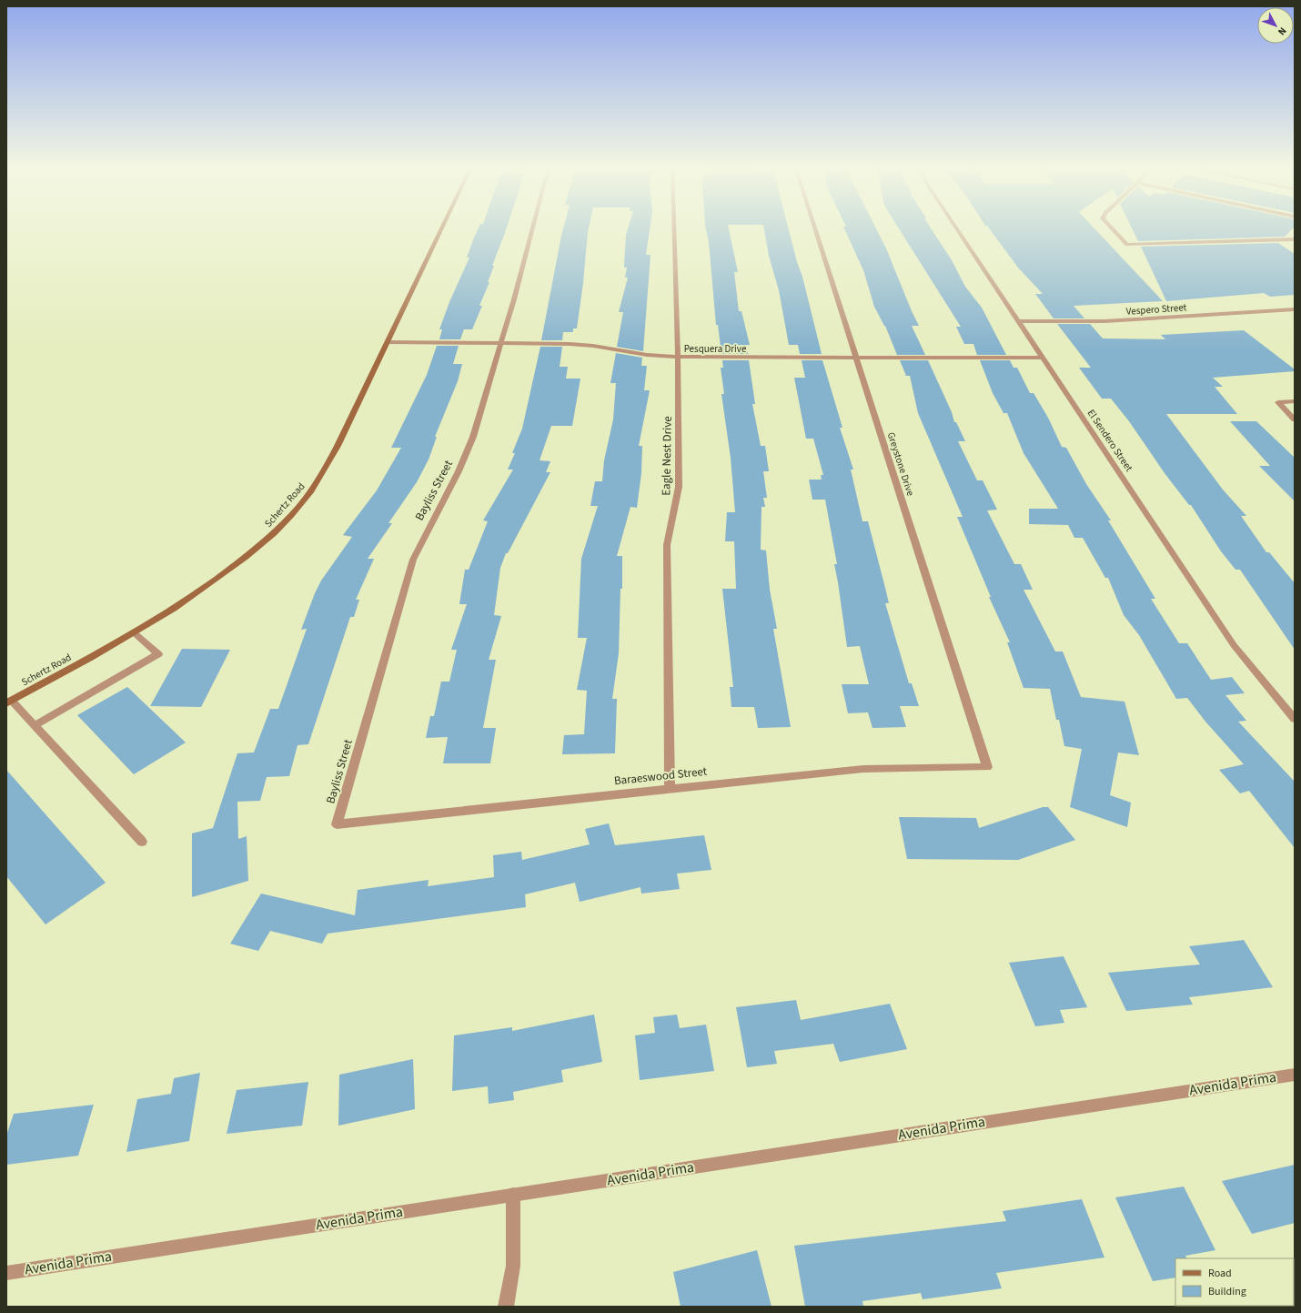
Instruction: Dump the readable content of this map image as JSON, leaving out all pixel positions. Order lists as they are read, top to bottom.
{
  "streets": {
    "street": [
      "Vespero Street",
      "Pesquera Drive",
      "El Sendero Street",
      "Eagle Nest Drive",
      "Greystone Drive",
      "Bayliss Street",
      "Schertz Road",
      "Baraeswood Street",
      "Avenida Prima"
    ]
  },
  "crossings": [
    ["Vespero Street", "El Sendero Street"],
    ["Pesquera Drive", "El Sendero Street"],
    ["Pesquera Drive", "Eagle Nest Drive"],
    ["Pesquera Drive", "Greystone Drive"],
    ["Pesquera Drive", "Bayliss Street"],
    ["Pesquera Drive", "Schertz Road"],
    ["Eagle Nest Drive", "Baraeswood Street"],
    ["Greystone Drive", "Baraeswood Street"],
    ["Bayliss Street", "Baraeswood Street"]
  ],
  "legend": ["Road", "Building"],
  "north": "bottom right"
}
